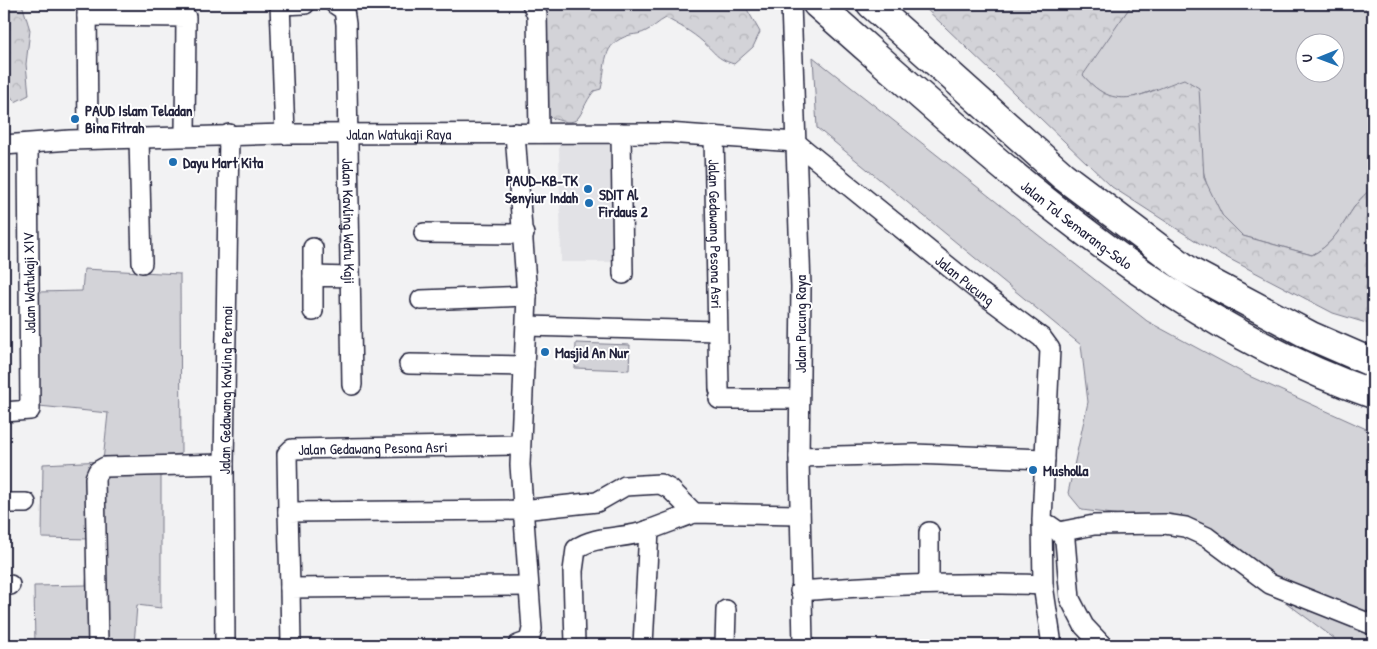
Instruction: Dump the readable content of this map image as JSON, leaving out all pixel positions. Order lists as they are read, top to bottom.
{
  "streets": {
    "highway": ["Jalan Tol Semarang–Solo"],
    "street": [
      "Jalan Watukaji Raya",
      "Jalan Kavling Watu Kaji",
      "Jalan Gedawang Pesona Asri",
      "Jalan Pucung",
      "Jalan Watukaji XIV",
      "Jalan Pucung Raya",
      "Jalan Gedawang Kavling Permai"
    ]
  },
  "crossings": [
    ["Jalan Watukaji Raya", "Jalan Kavling Watu Kaji"],
    ["Jalan Watukaji Raya", "Jalan Gedawang Pesona Asri"],
    ["Jalan Watukaji Raya", "Jalan Pucung"],
    ["Jalan Watukaji Raya", "Jalan Watukaji XIV"],
    ["Jalan Watukaji Raya", "Jalan Pucung Raya"],
    ["Jalan Watukaji Raya", "Jalan Gedawang Kavling Permai"],
    ["Jalan Gedawang Pesona Asri", "Jalan Pucung Raya"],
    ["Jalan Pucung", "Jalan Pucung Raya"]
  ],
  "places": [
    "PAUD Islam Teladan Bina Fitrah",
    "Dayu Mart Kita",
    "PAUD-KB-TK Senyiur Indah",
    "SDIT Al Firdaus 2",
    "Masjid An Nur",
    "Musholla"
  ],
  "north": "left"
}
